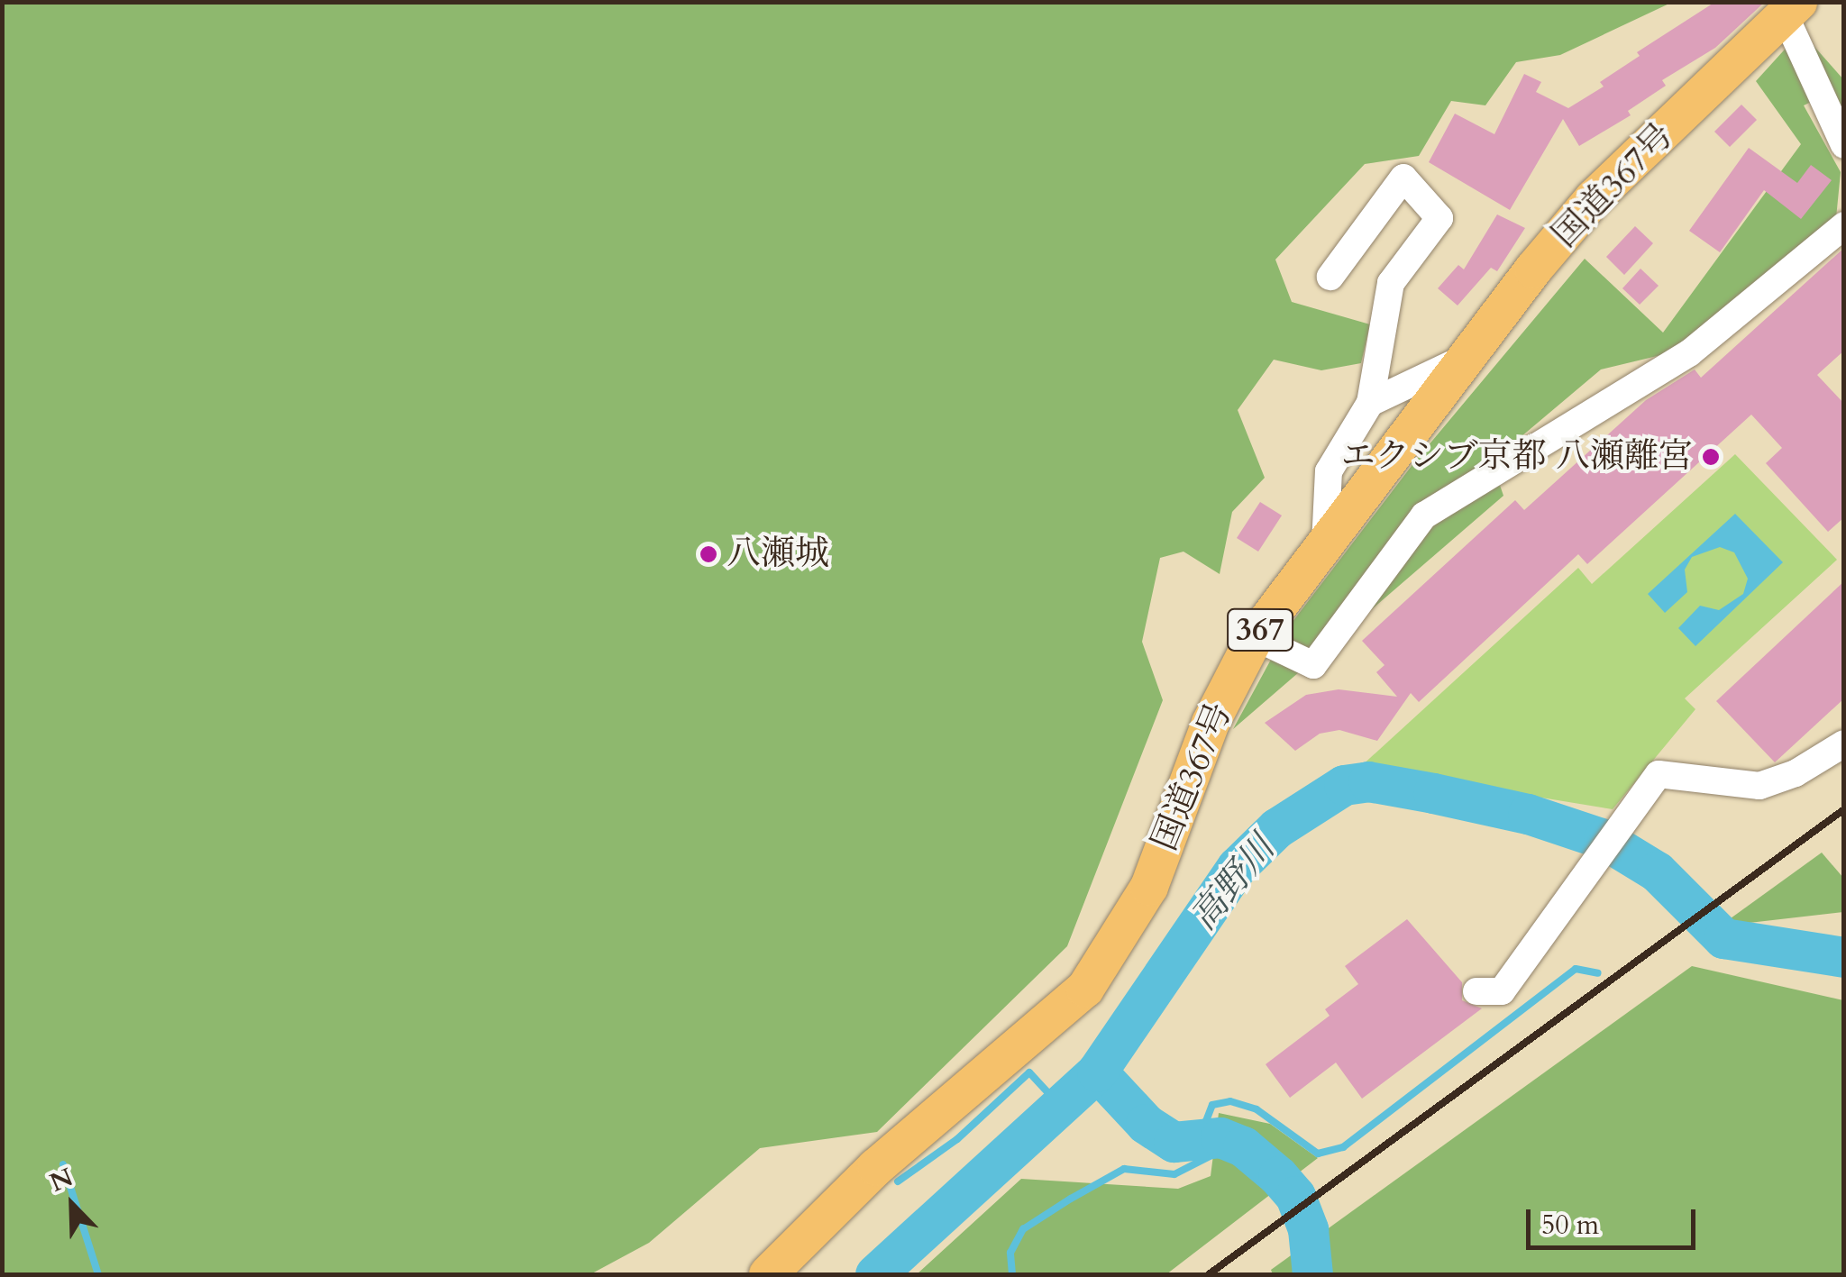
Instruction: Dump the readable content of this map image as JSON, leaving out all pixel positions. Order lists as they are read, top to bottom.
{
  "streets": {
    "highway": ["国道367号", "367"]
  },
  "water": ["高野川"],
  "places": ["エクシブ京都 八瀬離宮", "八瀬城"],
  "scale_bar": "50 m",
  "north": "top left"
}
